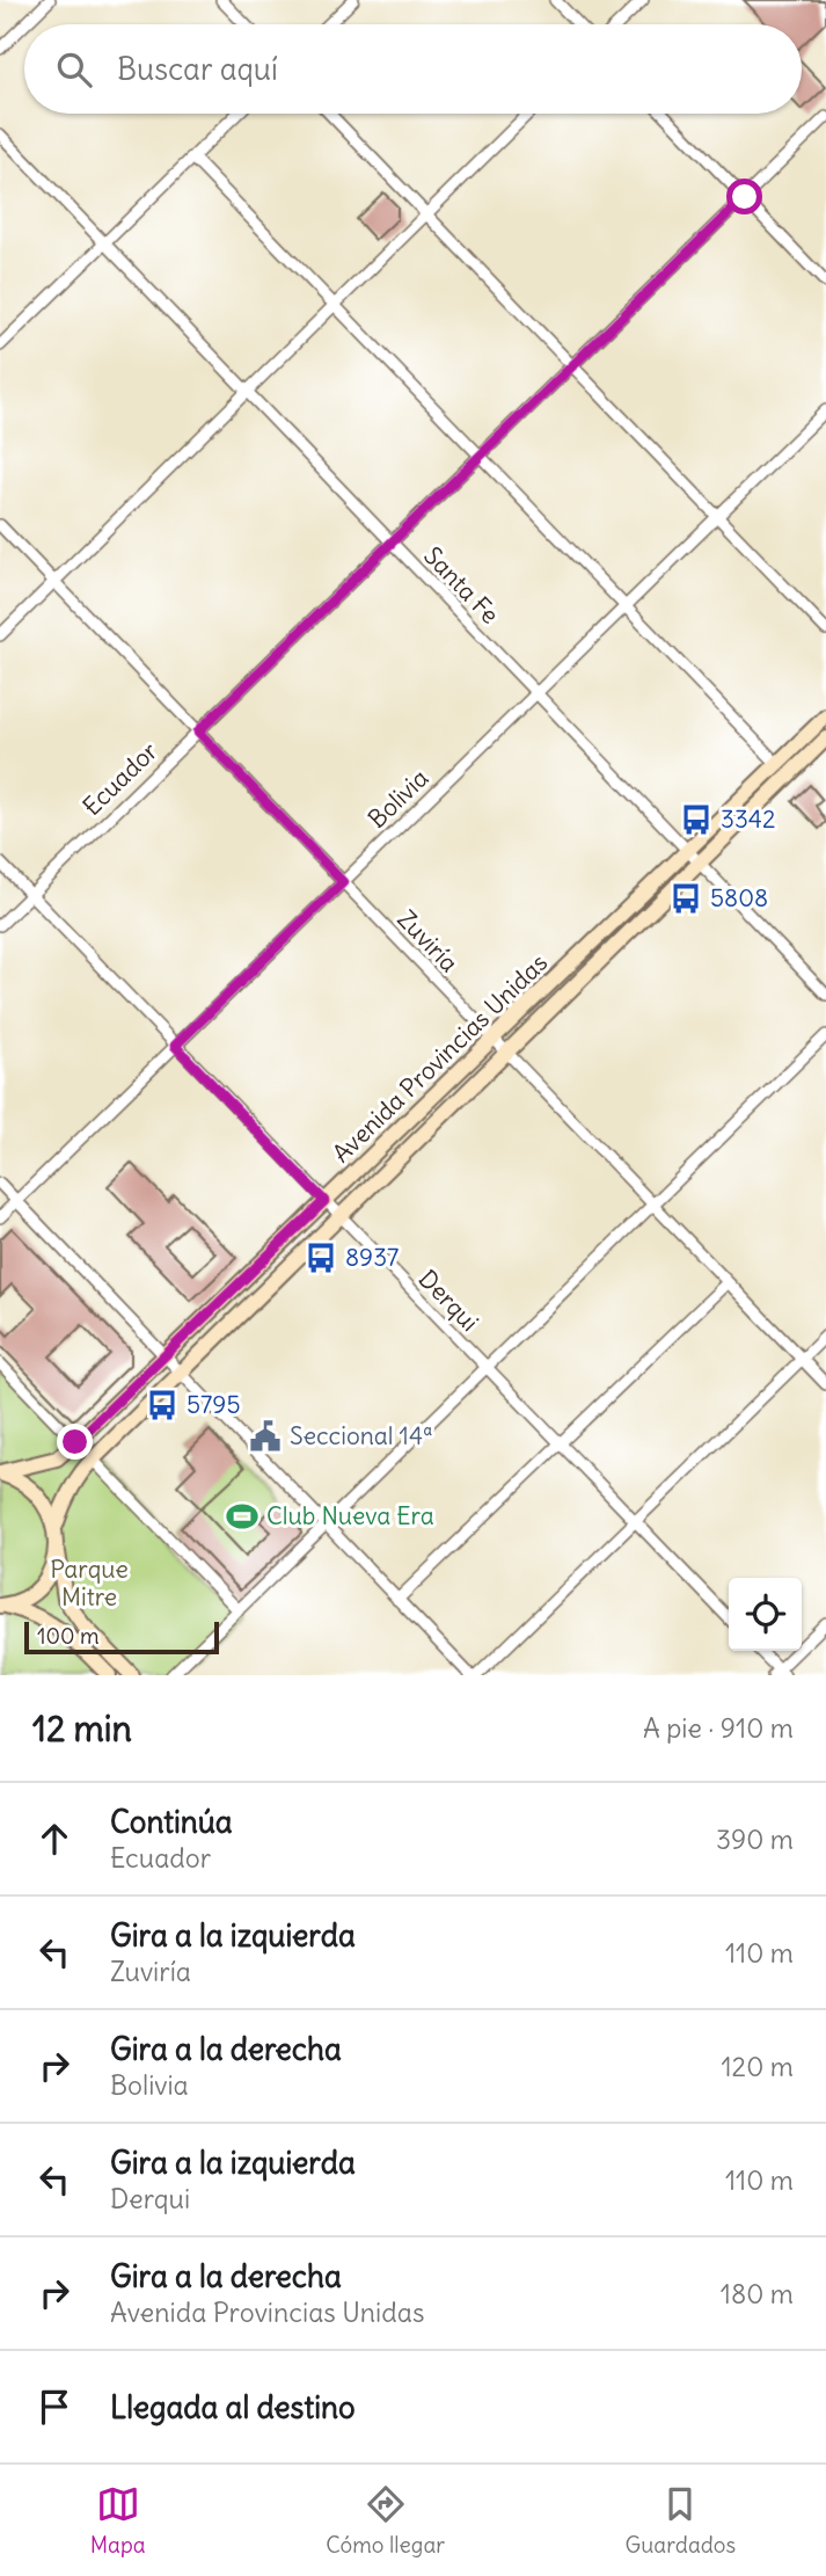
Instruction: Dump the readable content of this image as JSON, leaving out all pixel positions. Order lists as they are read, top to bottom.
{
  "streets": {
    "main road": ["Avenida Provincias Unidas"],
    "street": [
      "Santa Fe",
      "Ecuador",
      "Bolivia",
      "Zuviría",
      "Derqui"
    ]
  },
  "crossings": [
    ["Santa Fe", "Ecuador"],
    ["Santa Fe", "Bolivia"],
    ["Santa Fe", "Avenida Provincias Unidas"],
    ["Ecuador", "Zuviría"],
    ["Ecuador", "Derqui"],
    ["Bolivia", "Zuviría"],
    ["Bolivia", "Derqui"],
    ["Zuviría", "Avenida Provincias Unidas"],
    ["Avenida Provincias Unidas", "Derqui"]
  ],
  "parks": ["Parque Mitre"],
  "places": {
    "bus stop": [
      "3342",
      "5808",
      "8937",
      "5795"
    ],
    "public building": ["Seccional 14ª"],
    "sports": ["Club Nueva Era"]
  },
  "scale_bar": "100 m",
  "page": {
    "search": "Buscar aquí",
    "scale": "100 m",
    "heading": ["12 min", "A pie · 910 m"],
    "list": [
      ["Continúa", "Ecuador", "390 m"],
      ["Gira a la izquierda", "Zuviría", "110 m"],
      ["Gira a la derecha", "Bolivia", "120 m"],
      ["Gira a la izquierda", "Derqui", "110 m"],
      ["Gira a la derecha", "Avenida Provincias Unidas", "180 m"],
      "Llegada al destino"
    ],
    "nav": ["Mapa", "Cómo llegar", "Guardados"]
  }
}
